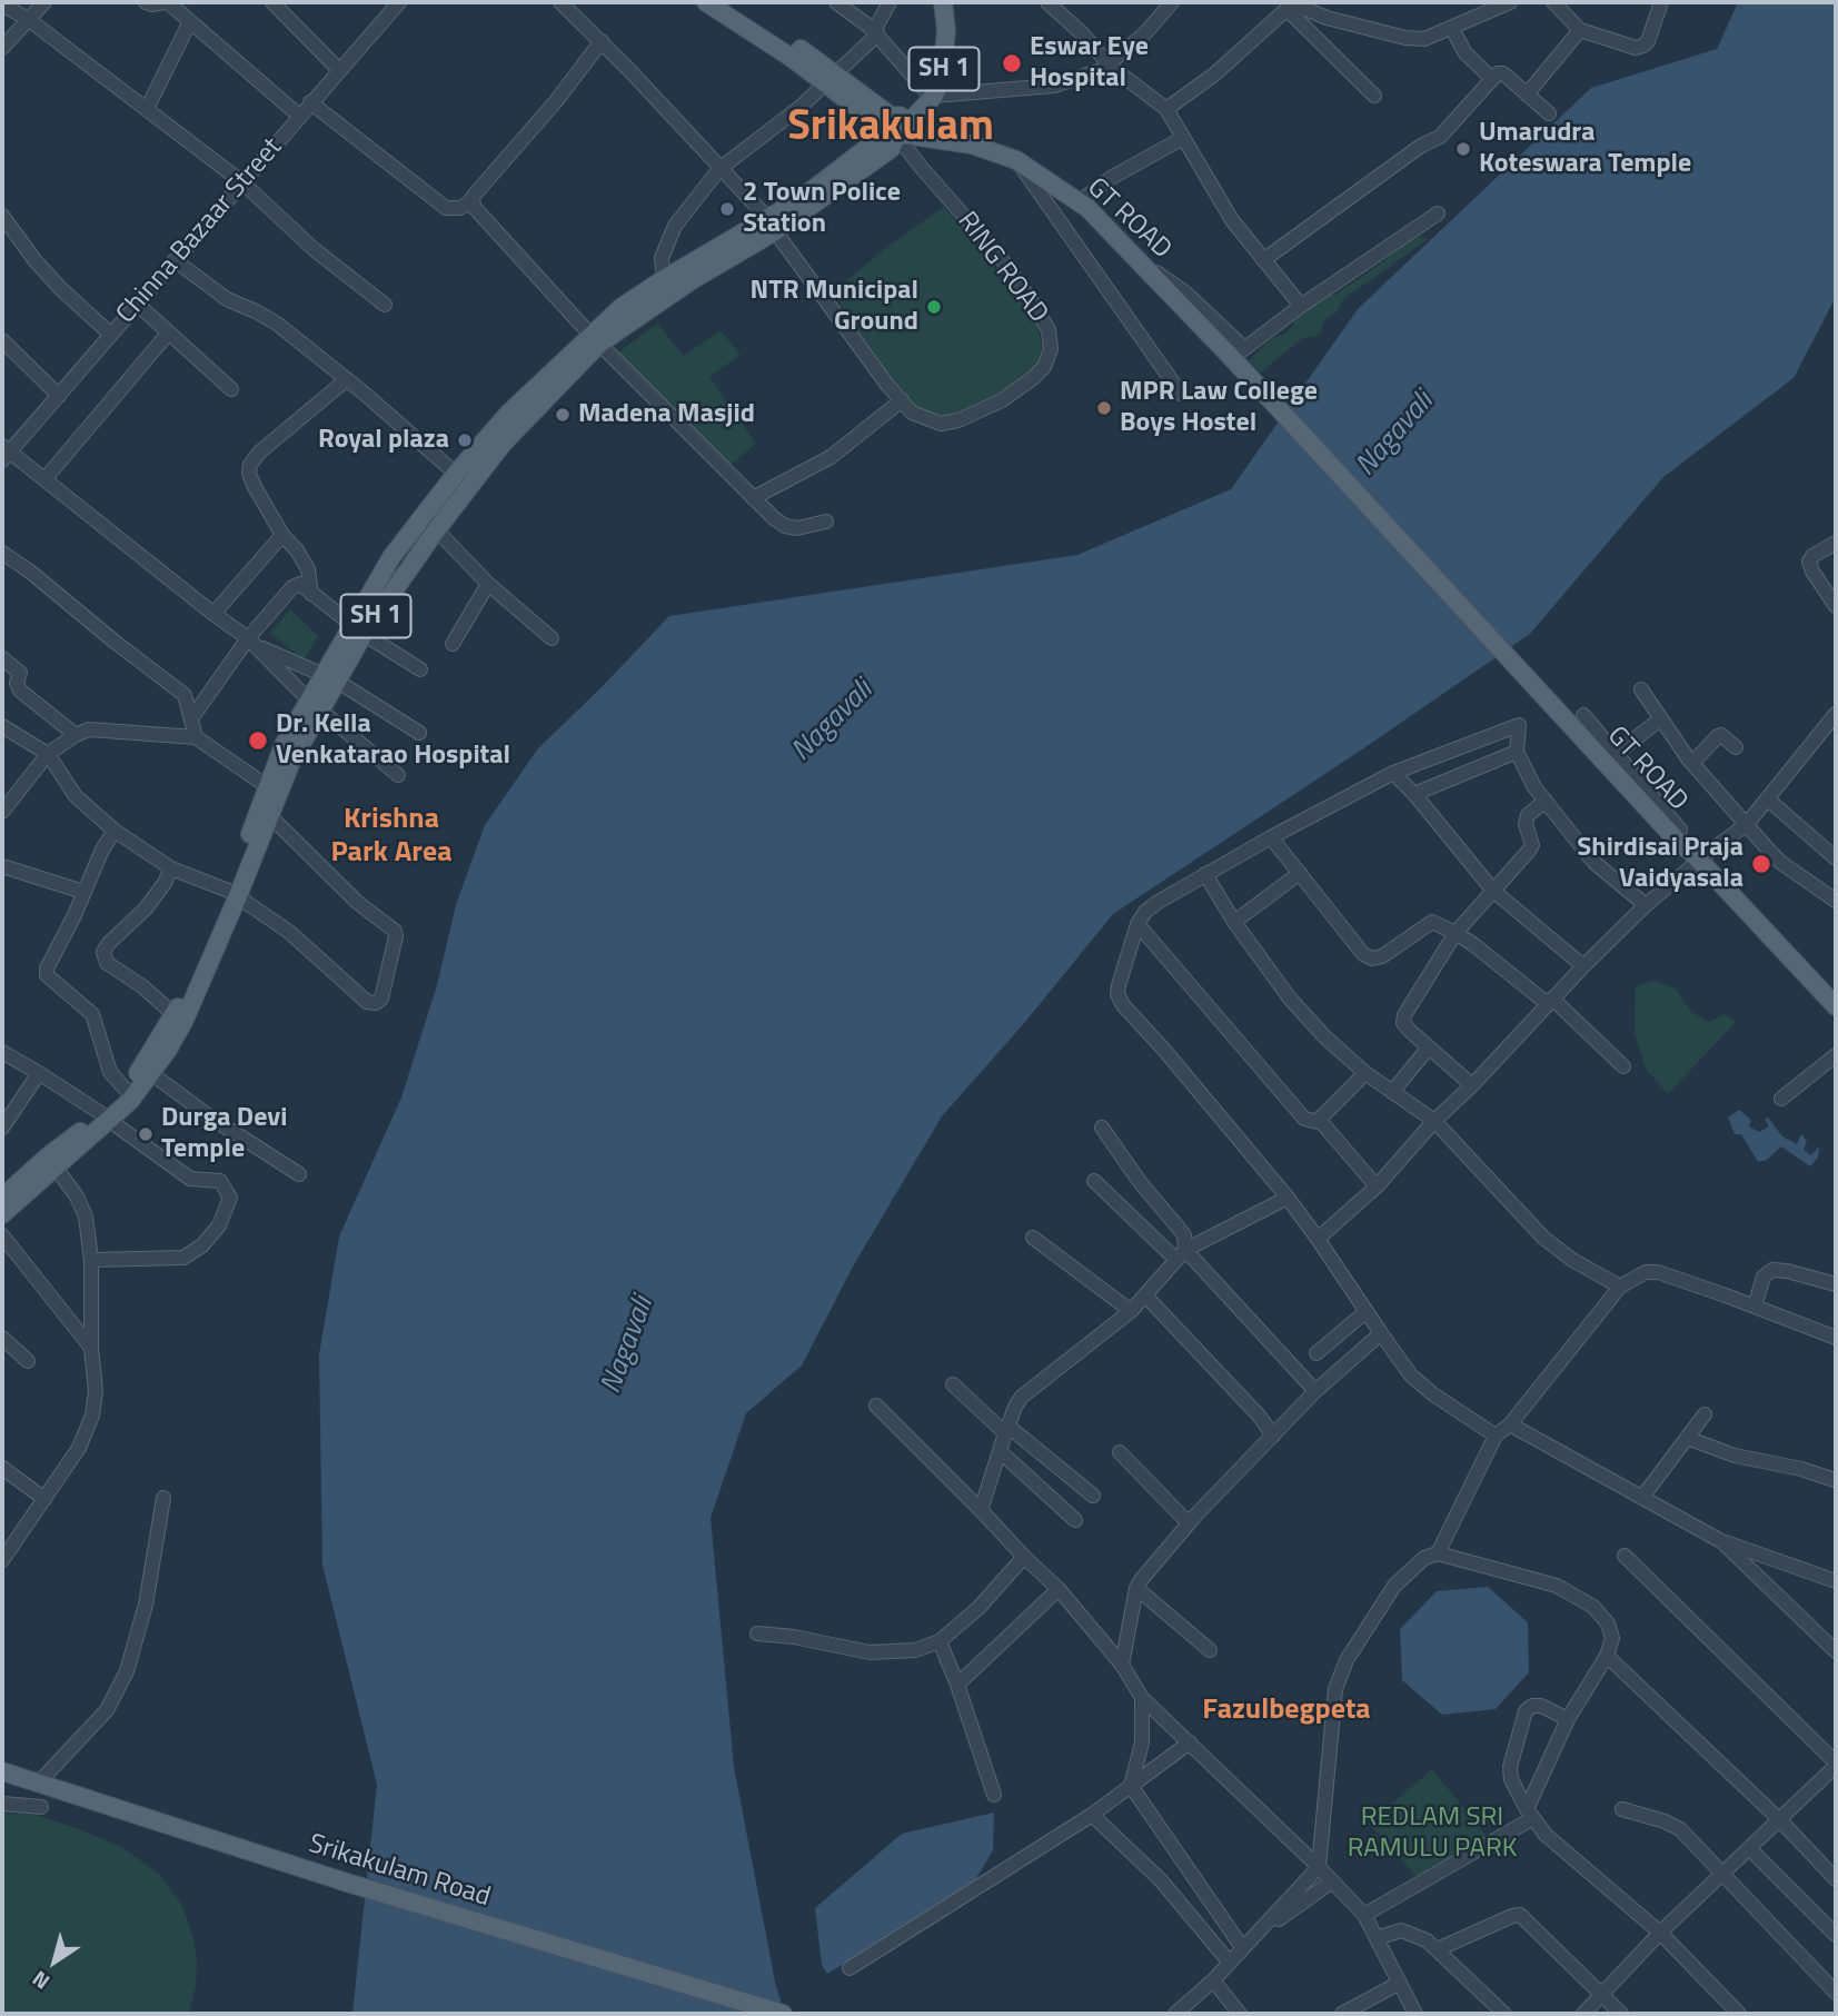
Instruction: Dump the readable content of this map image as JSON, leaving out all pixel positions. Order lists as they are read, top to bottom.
{
  "streets": {
    "main road": ["SH 1", "GT ROAD", "Srikakulam Road"],
    "street": ["Chinna Bazaar Street", "RING ROAD"]
  },
  "crossings": [
    ["SH 1", "GT ROAD"],
    ["SH 1", "RING ROAD"],
    ["GT ROAD", "RING ROAD"]
  ],
  "districts": ["Srikakulam", "Krishna Park Area", "Fazulbegpeta"],
  "water": ["Nagavali"],
  "parks": ["REDLAM SRI RAMULU PARK"],
  "places": [
    "Eswar Eye Hospital",
    "Umarudra Koteswara Temple",
    "2 Town Police Station",
    "NTR Municipal Ground",
    "MPR Law College Boys Hostel",
    "Madena Masjid",
    "Royal plaza",
    "Dr. Kella Venkatarao Hospital",
    "Shirdisai Praja Vaidyasala",
    "Durga Devi Temple"
  ],
  "north": "bottom left"
}
